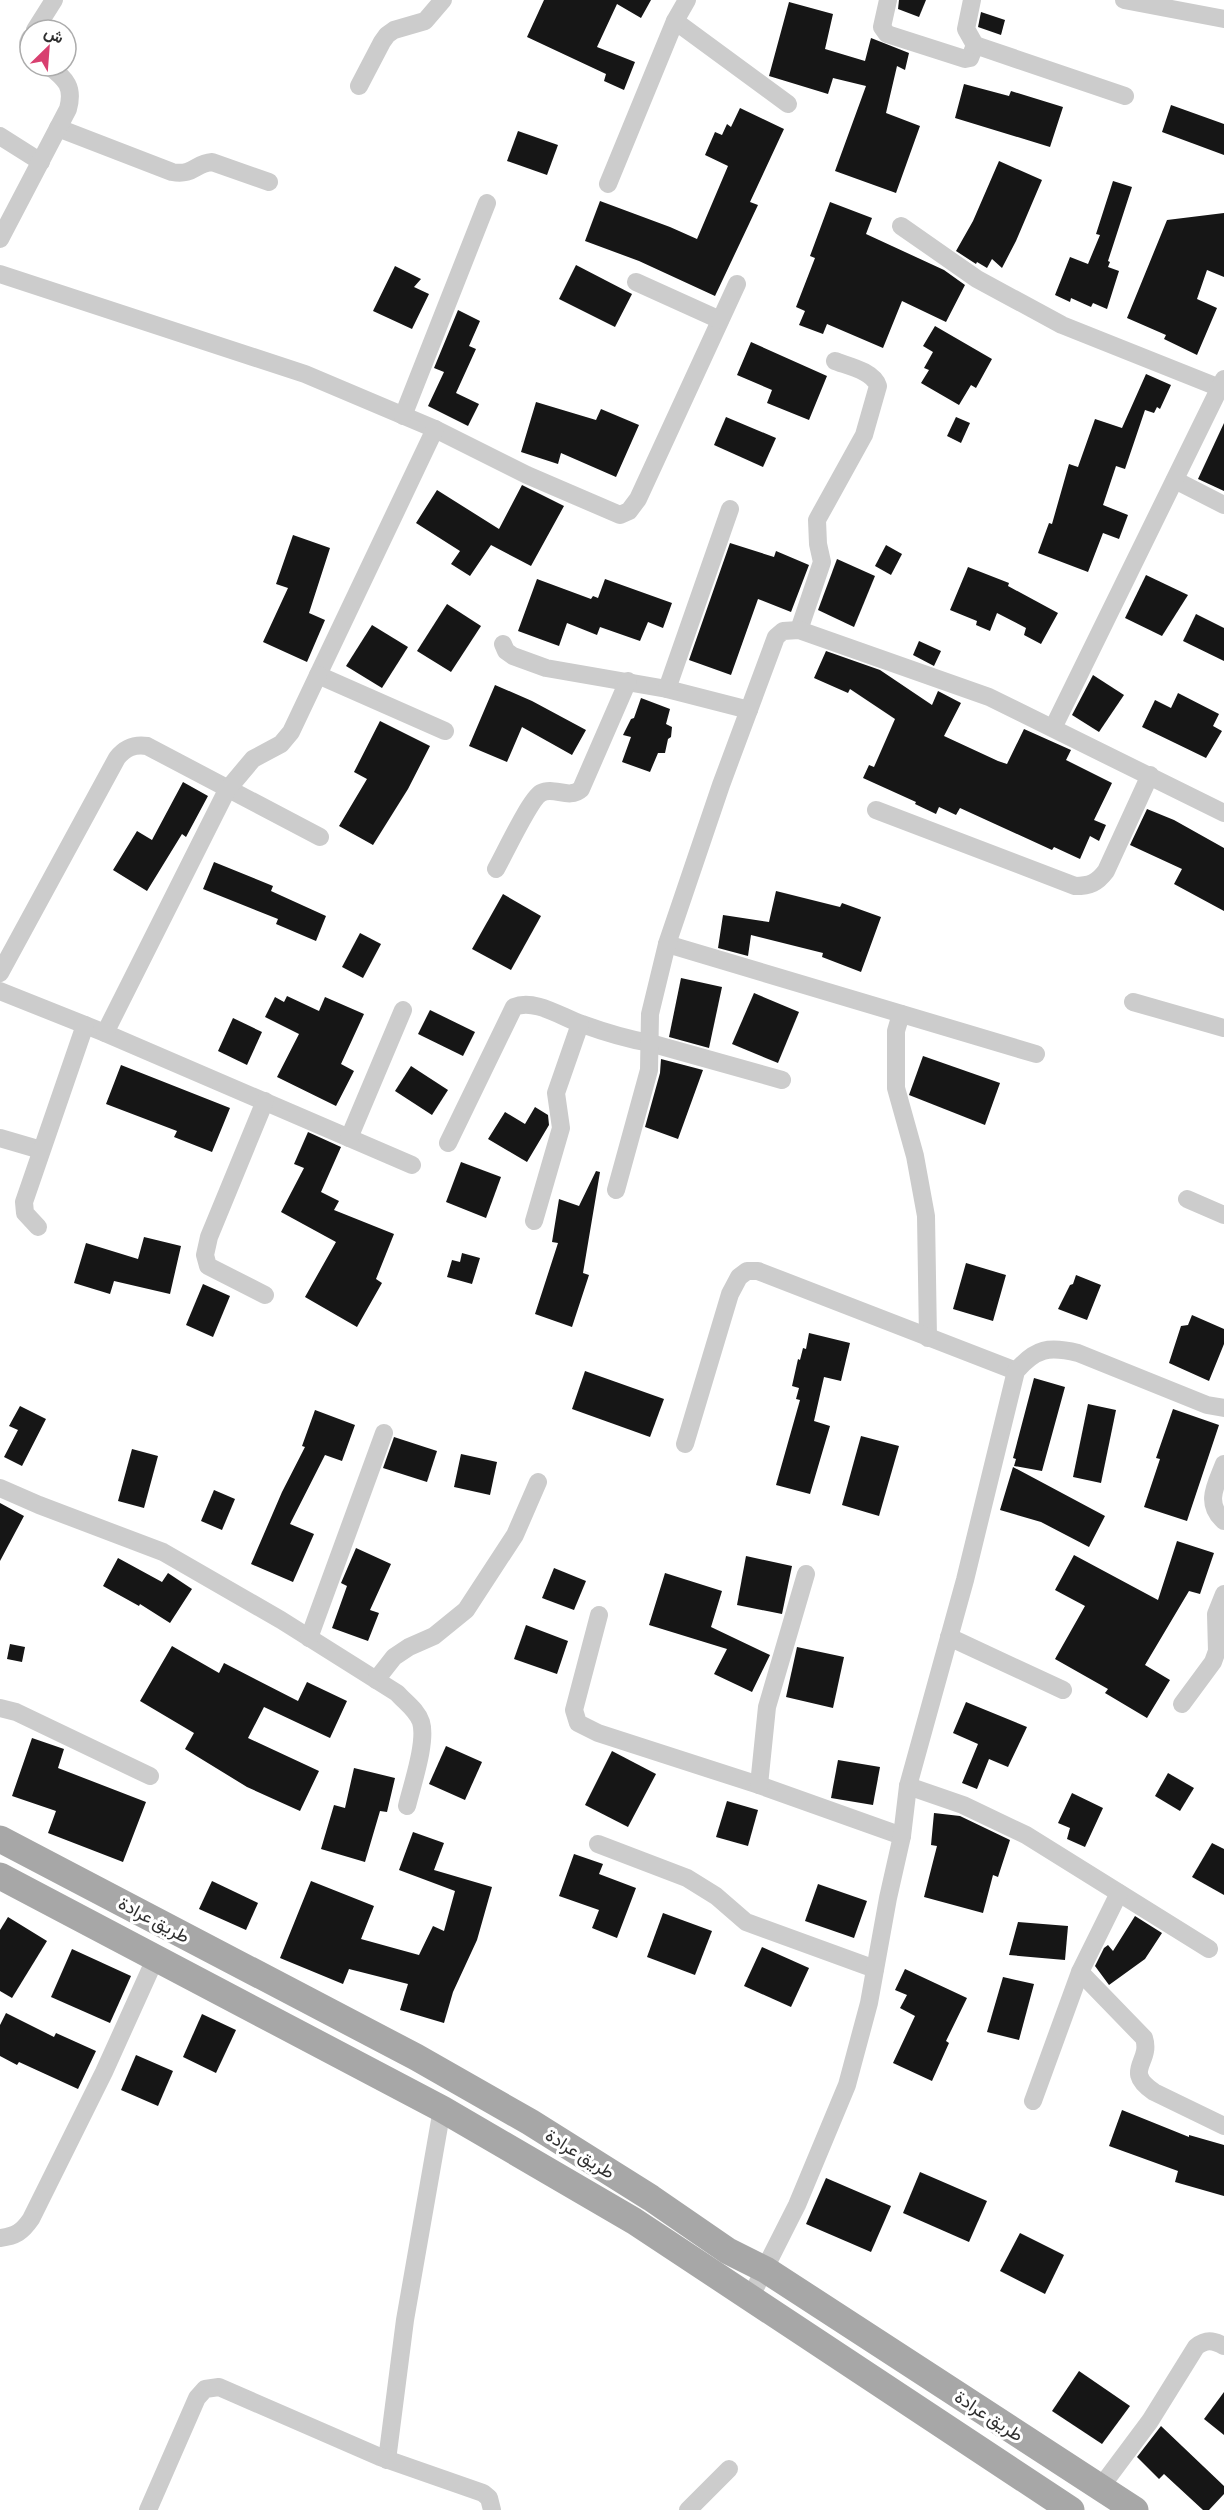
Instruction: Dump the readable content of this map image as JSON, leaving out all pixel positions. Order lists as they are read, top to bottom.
{
  "streets": {
    "main road": ["طريق عرادة"]
  },
  "north": "top right"
}
